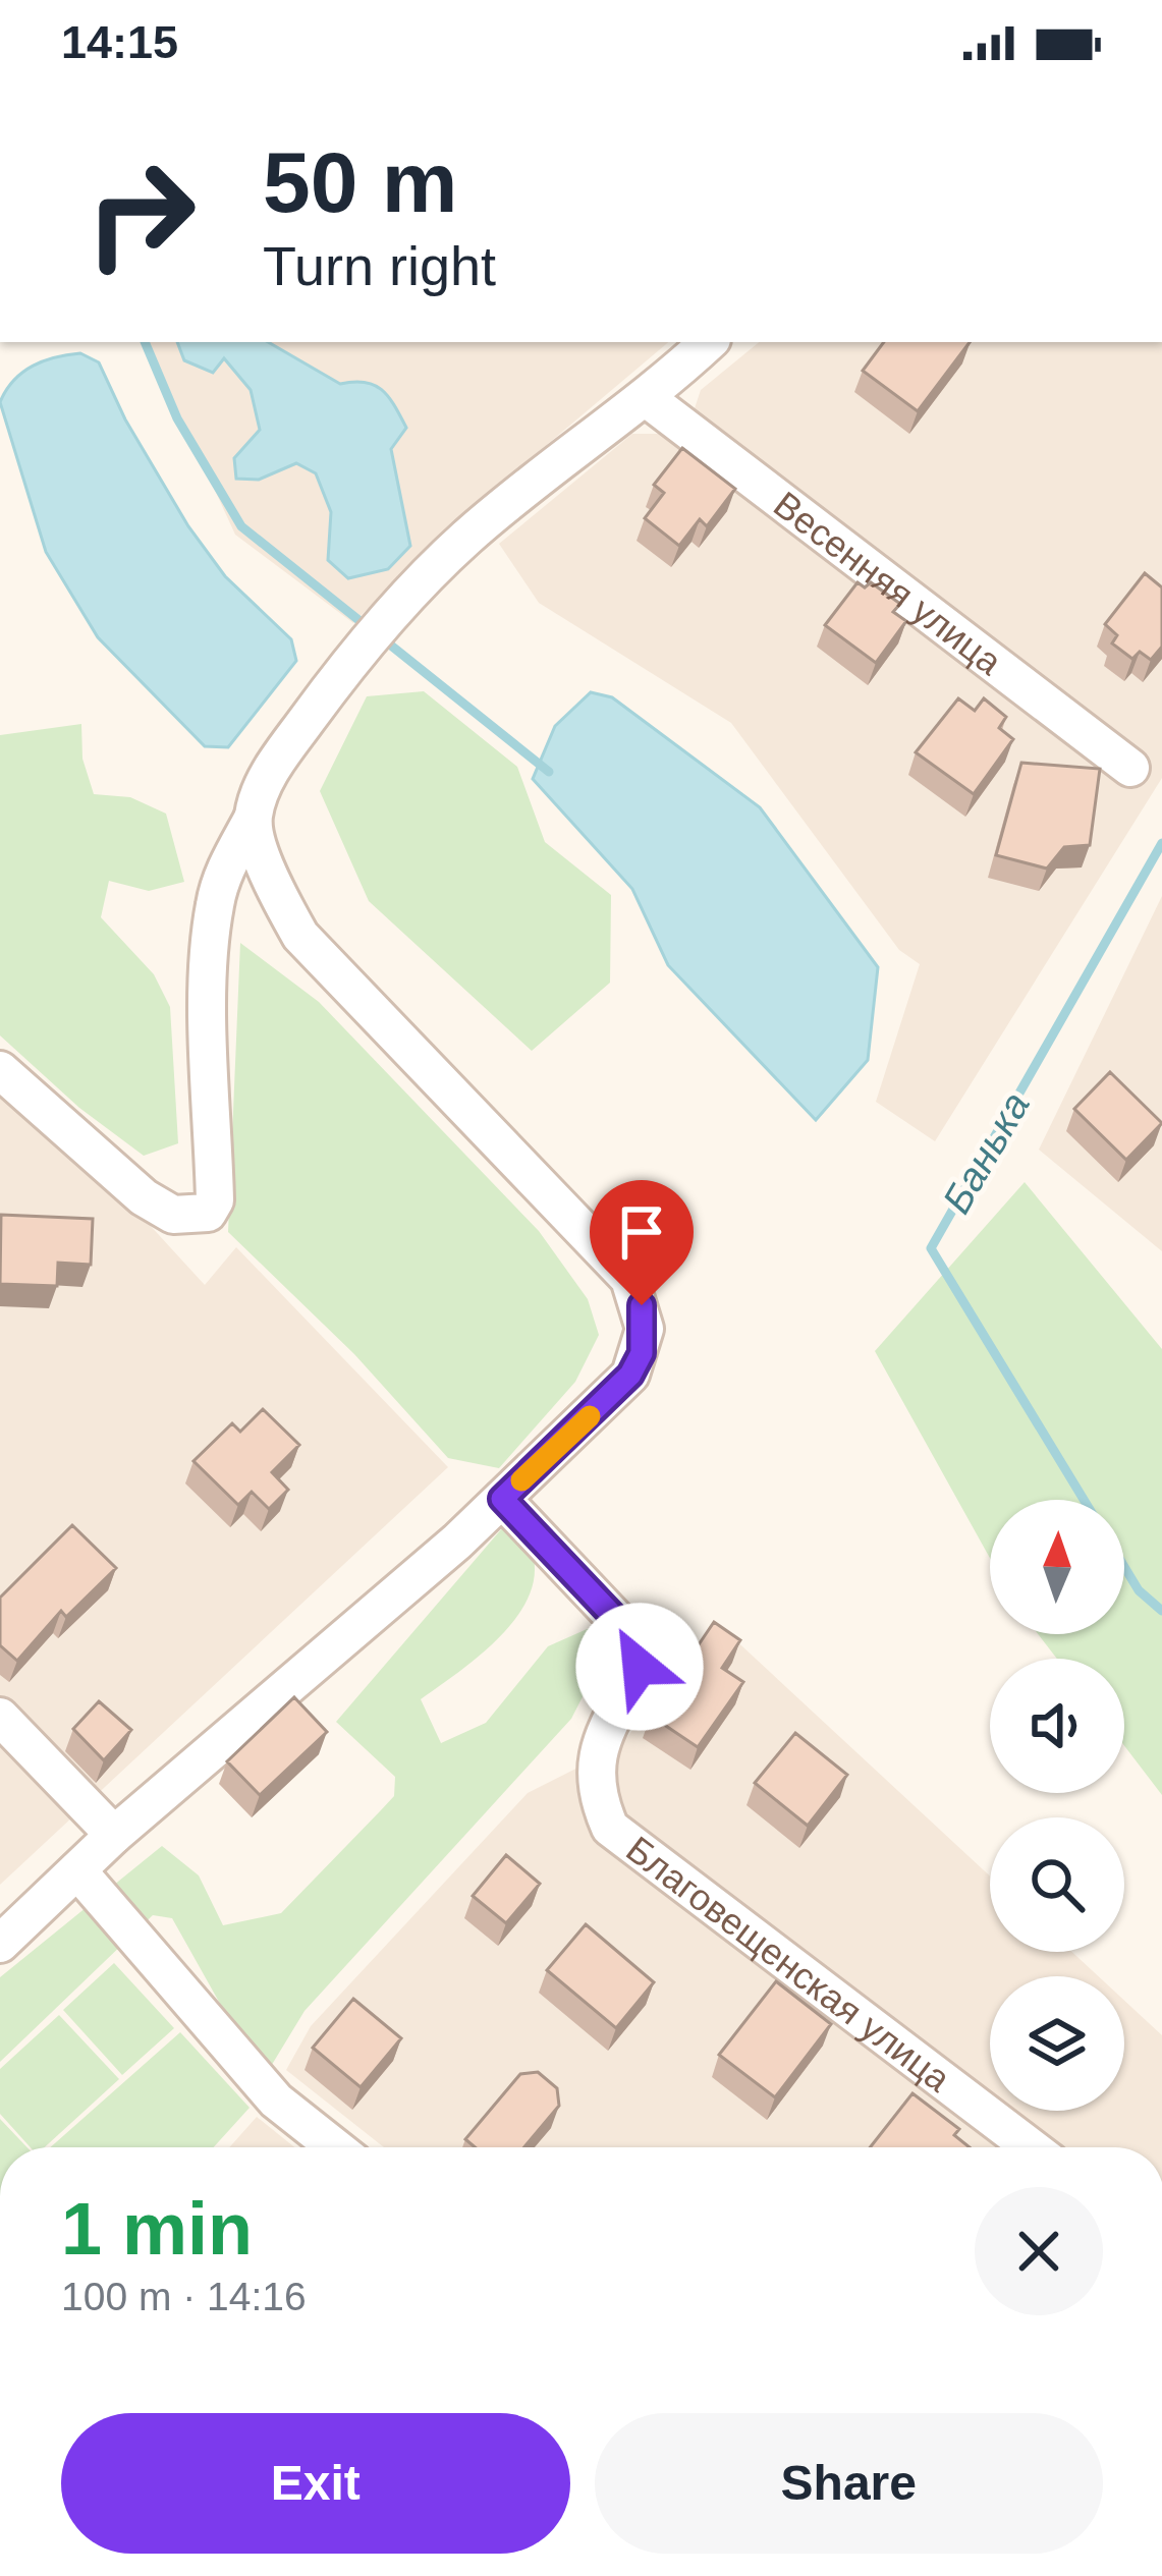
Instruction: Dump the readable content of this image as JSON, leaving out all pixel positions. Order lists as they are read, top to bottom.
{
  "streets": {
    "street": ["Весенняя улица", "Благовещенская улица"]
  },
  "water": ["Банька"],
  "north": "top",
  "page": {
    "status": "14:15",
    "turn": ["50 m", "Turn right"],
    "heading": ["1 min", "100 m · 14:16"],
    "buttons": ["Exit", "Share"]
  }
}
